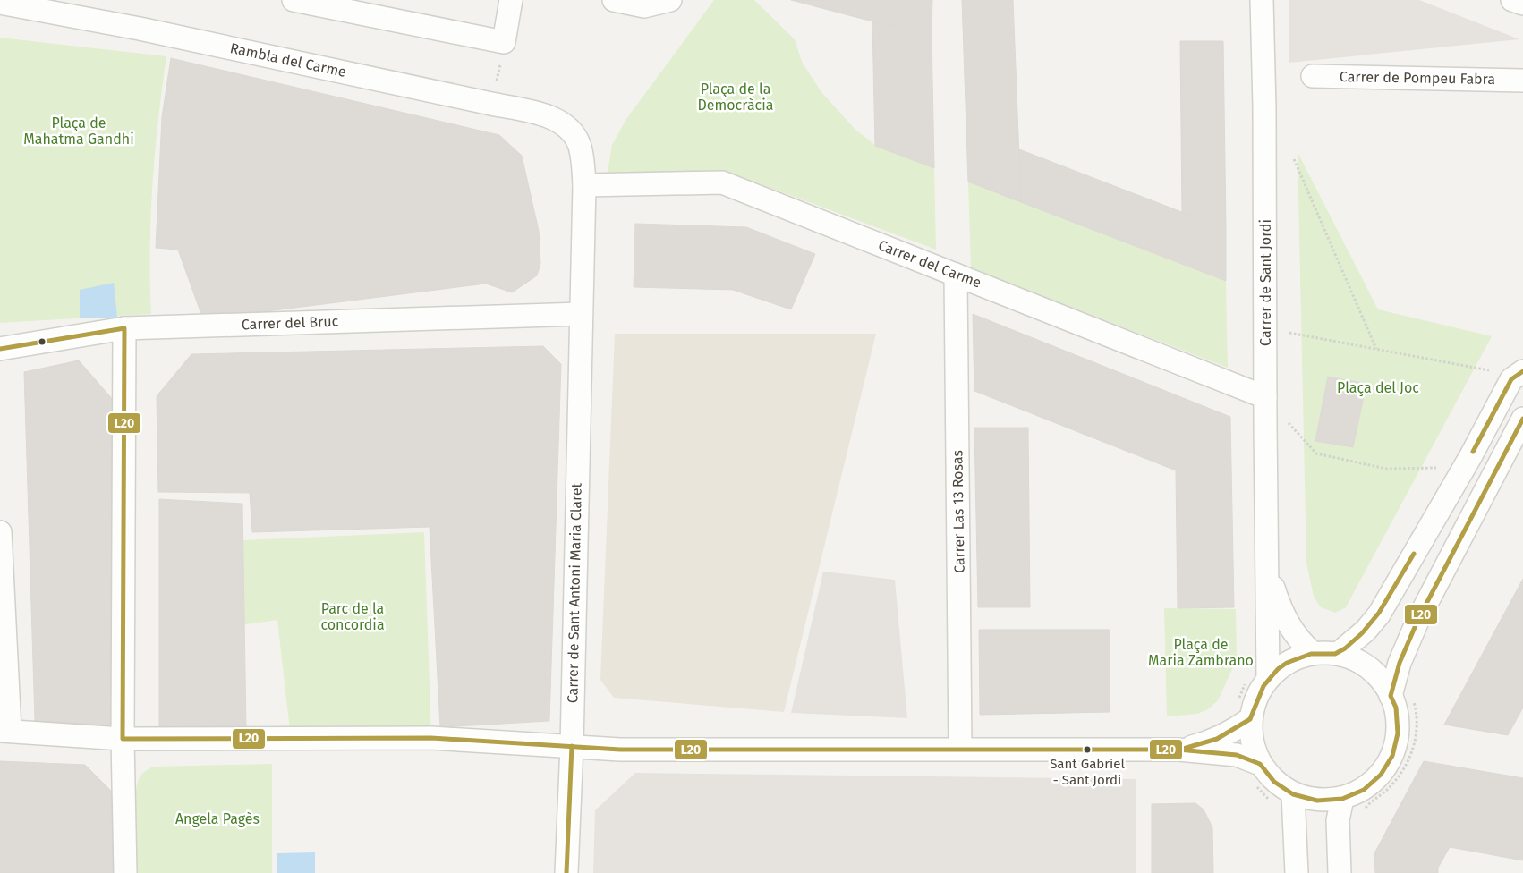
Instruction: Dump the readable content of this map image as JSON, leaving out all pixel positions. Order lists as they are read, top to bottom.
{
  "streets": {
    "street": [
      "Rambla del Carme",
      "Carrer de Pompeu Fabra",
      "Carrer del Carme",
      "Carrer de Sant Jordi",
      "Carrer del Bruc",
      "Carrer Las 13 Rosas",
      "Carrer de Sant Antoni Maria Claret"
    ]
  },
  "crossings": [
    ["Rambla del Carme", "Carrer de Sant Antoni Maria Claret"],
    ["Carrer del Carme", "Carrer de Sant Jordi"],
    ["Carrer del Carme", "Carrer Las 13 Rosas"],
    ["Carrer del Carme", "Carrer de Sant Antoni Maria Claret"],
    ["Carrer del Bruc", "Carrer de Sant Antoni Maria Claret"]
  ],
  "parks": [
    "Plaça de la Democràcia",
    "Plaça de Mahatma Gandhi",
    "Plaça del Joc",
    "Parc de la concordia",
    "Plaça de Maria Zambrano",
    "Angela Pagès"
  ],
  "places": ["Sant Gabriel - Sant Jordi"],
  "lines": ["transit line L20"]
}
